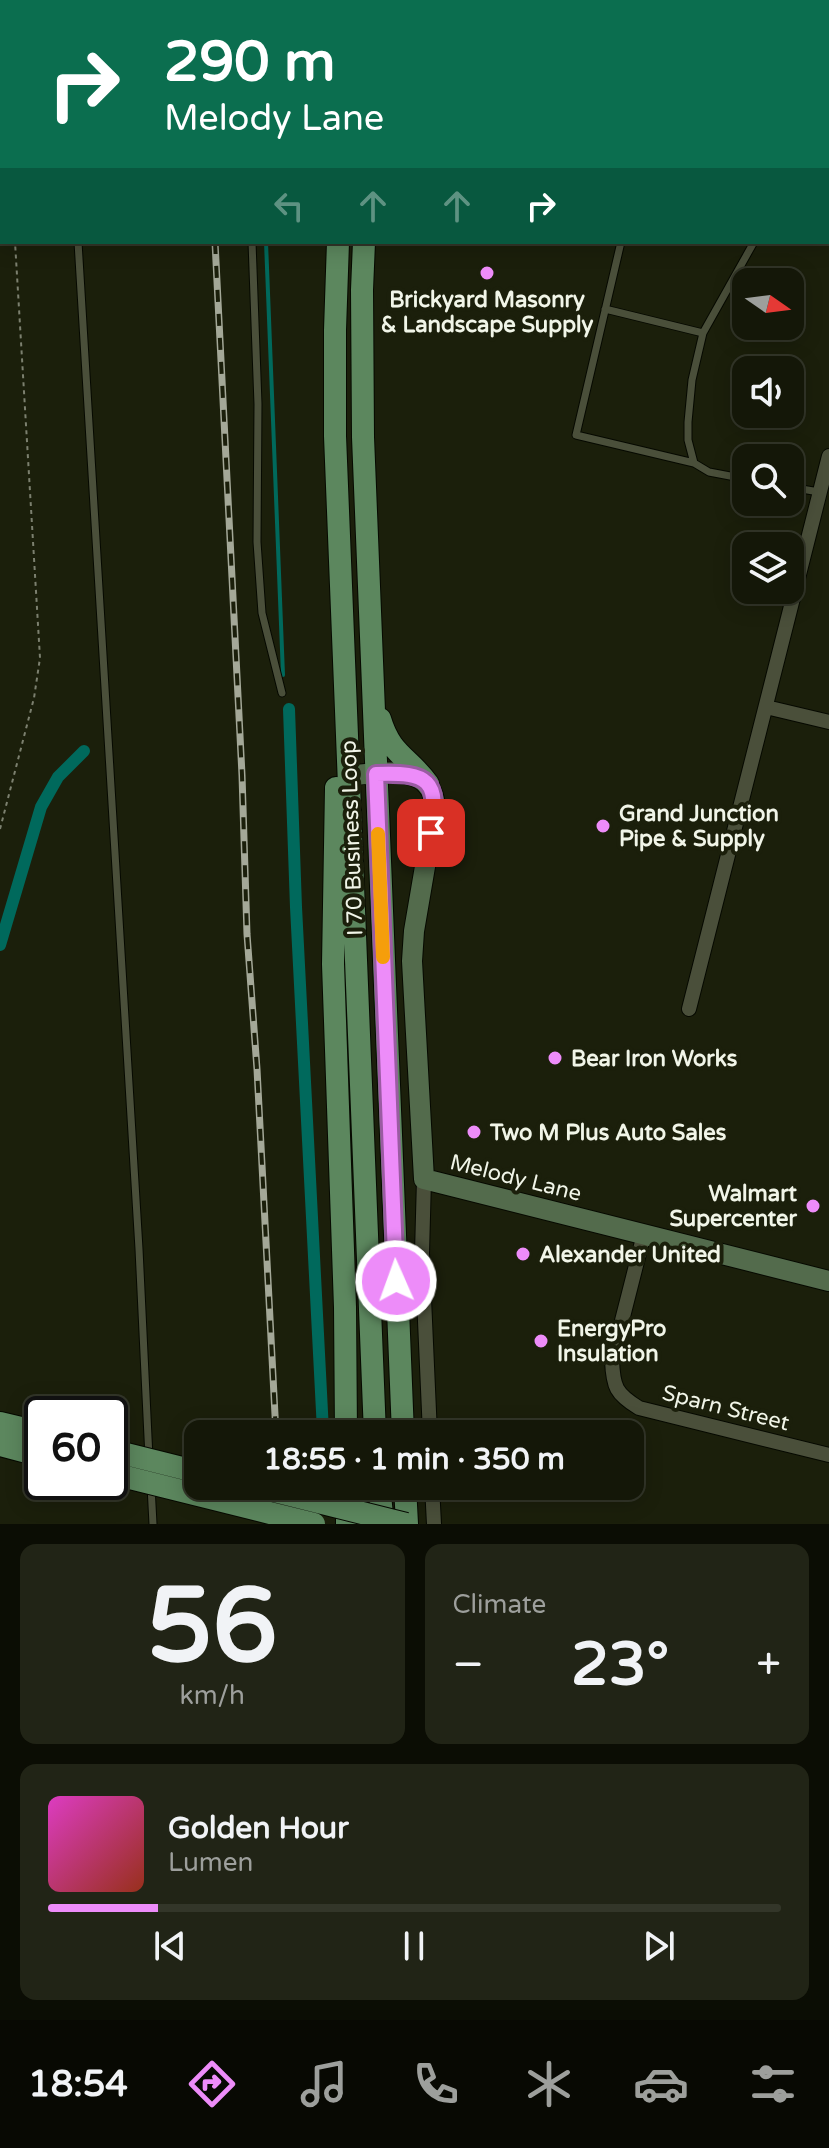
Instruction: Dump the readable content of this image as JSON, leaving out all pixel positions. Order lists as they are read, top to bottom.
{
  "streets": {
    "main road": ["I 70 Business Loop"],
    "street": ["Melody Lane", "Sparn Street"]
  },
  "crossings": [
    ["Melody Lane", "Sparn Street"]
  ],
  "places": [
    "Brickyard Masonry & Landscape Supply",
    "Grand Junction Pipe & Supply",
    "Bear Iron Works",
    "Two M Plus Auto Sales",
    "Walmart Supercenter",
    "Alexander United",
    "EnergyPro Insulation"
  ],
  "north": "right",
  "page": {
    "turn": ["290 m", "Melody Lane"],
    "limit": "60",
    "trip": "18:55 · 1 min · 350 m",
    "tile": [
      ["56", "km/h"],
      "Climate"
    ],
    "heat": ["−", "23°", "+"],
    "song": ["Golden Hour", "Lumen"],
    "tabs": "18:54"
  }
}
